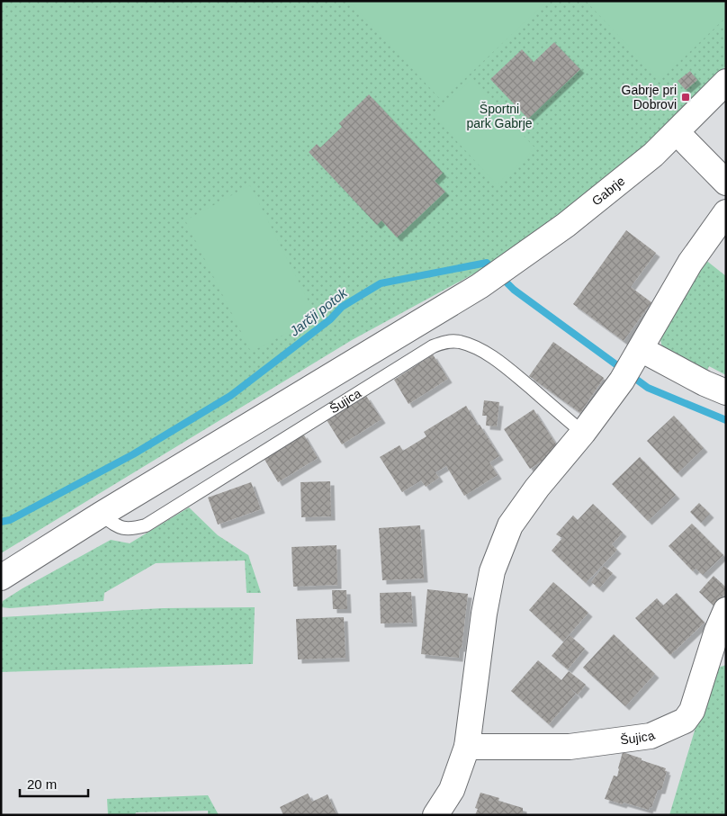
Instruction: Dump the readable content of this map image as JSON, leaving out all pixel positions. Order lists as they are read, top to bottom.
{
  "streets": {
    "street": ["Gabrje", "Šujica"]
  },
  "crossings": [
    ["Gabrje", "Šujica"]
  ],
  "water": ["Jarčji potok"],
  "parks": ["Športni park Gabrje"],
  "places": {
    "transit": ["Gabrje pri Dobrovi"]
  },
  "scale_bar": "20 m"
}
